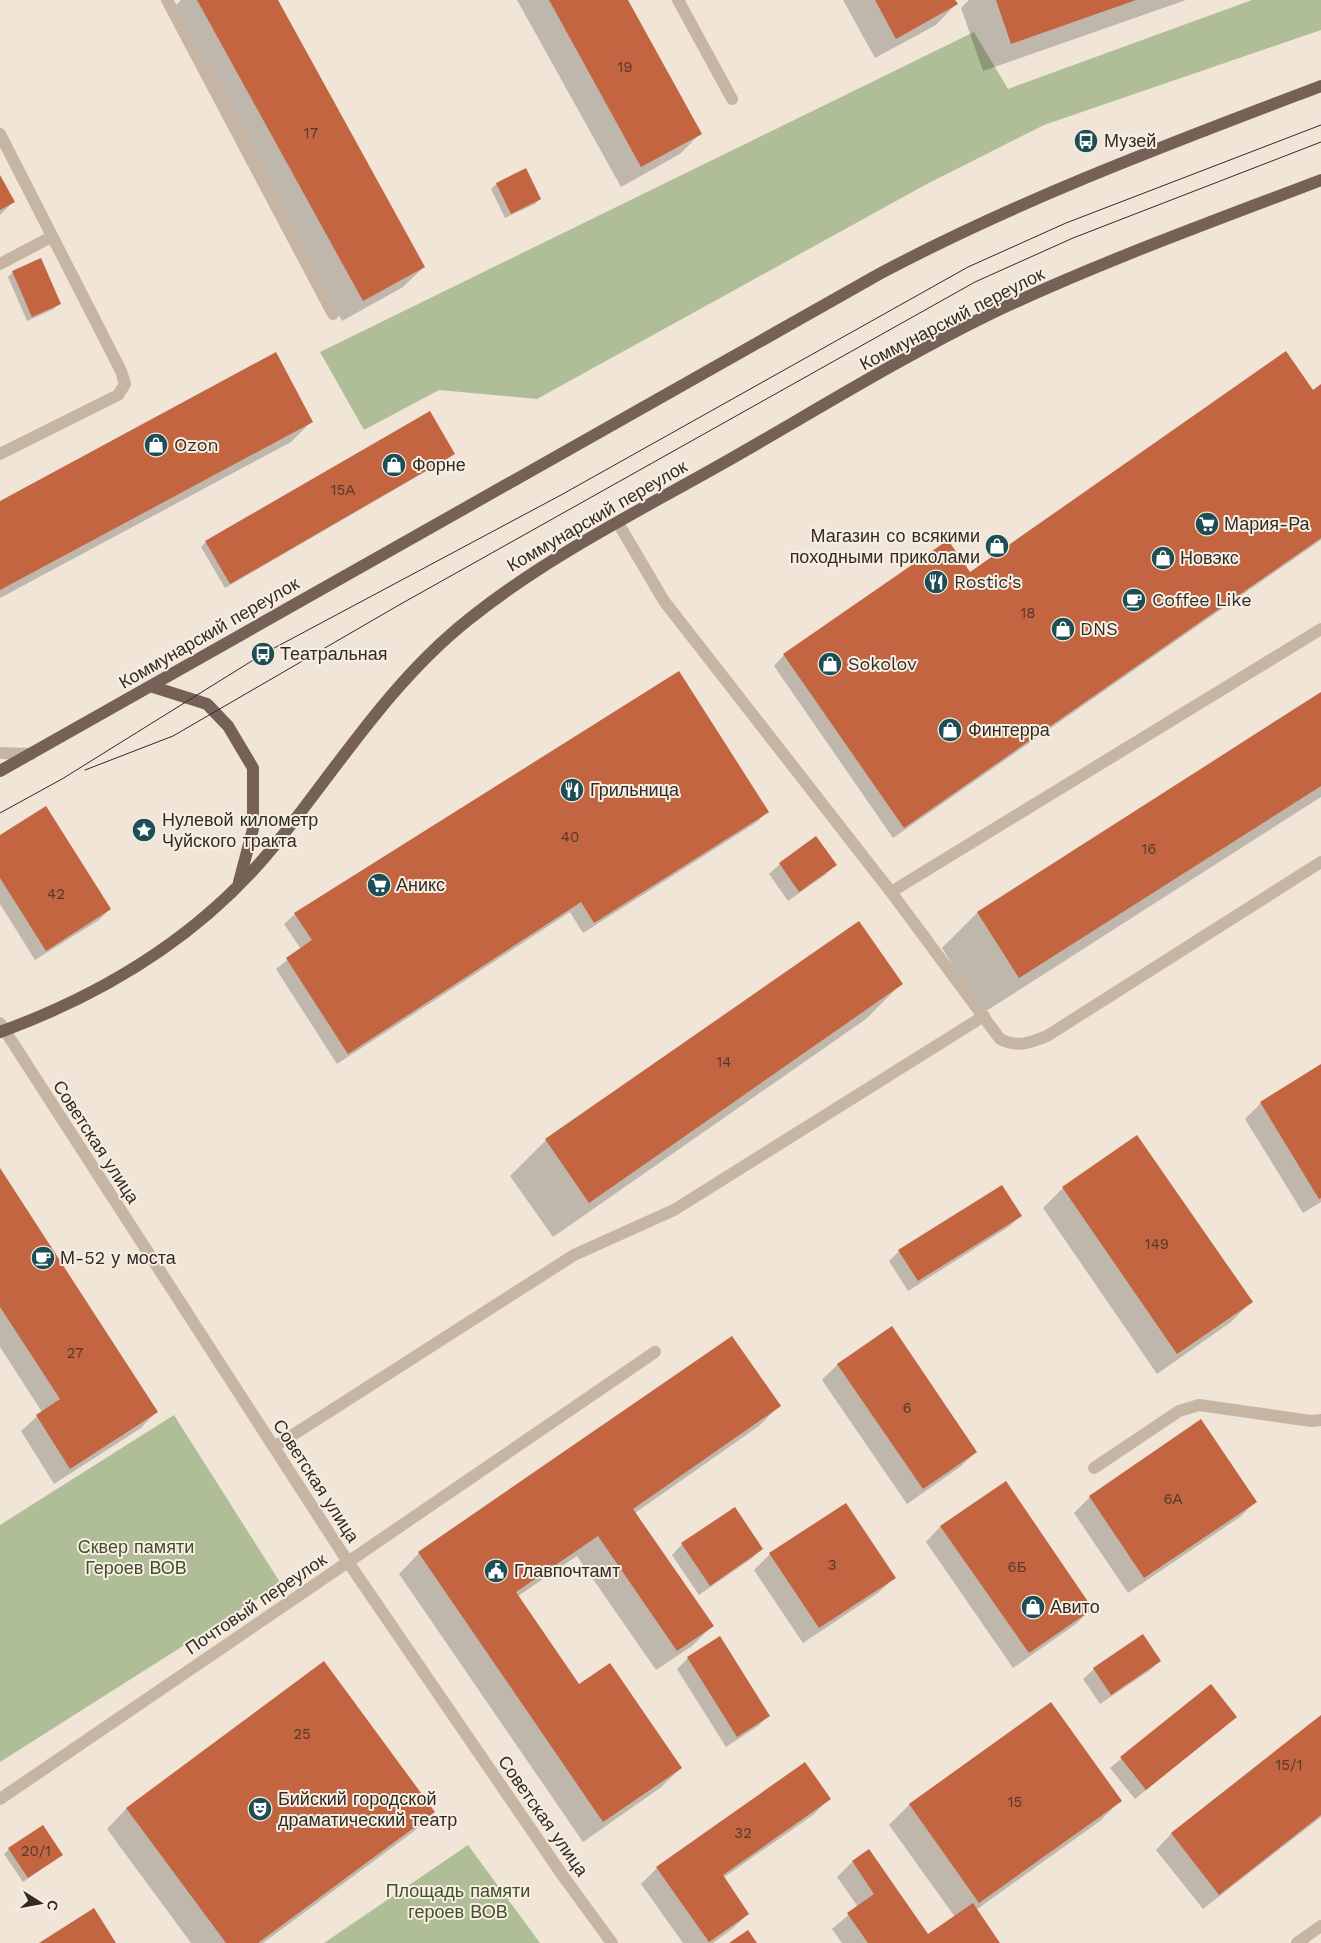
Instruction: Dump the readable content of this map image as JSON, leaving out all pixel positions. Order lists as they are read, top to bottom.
{
  "streets": {
    "main road": ["Коммунарский переулок"],
    "street": ["Советская улица", "Почтовый переулок"]
  },
  "crossings": [
    ["Коммунарский переулок", "Советская улица"],
    ["Советская улица", "Почтовый переулок"]
  ],
  "parks": ["Сквер памяти Героев ВОВ", "Площадь памяти героев ВОВ"],
  "places": {
    "bus stop": ["Музей", "Театральная"],
    "shop": [
      "Ozon",
      "Форне",
      "Магазин со всякими походными приколами",
      "Новэкс",
      "DNS",
      "Sokolov",
      "Финтерра",
      "Авито"
    ],
    "supermarket": ["Мария-Ра", "Аникс"],
    "restaurant": ["Rostic's", "Грильница"],
    "cafe": ["Coffee Like", "М-52 у моста"],
    "place": ["Нулевой километр Чуйского тракта"],
    "public building": ["Главпочтамт"],
    "theatre": ["Бийский городской драматический театр"]
  },
  "house_numbers": [
    "19",
    "17",
    "15А",
    "18",
    "40",
    "16",
    "42",
    "14",
    "149",
    "27",
    "6",
    "6А",
    "3",
    "6Б",
    "25",
    "15/1",
    "15",
    "32",
    "20/1"
  ],
  "north": "right"
}
